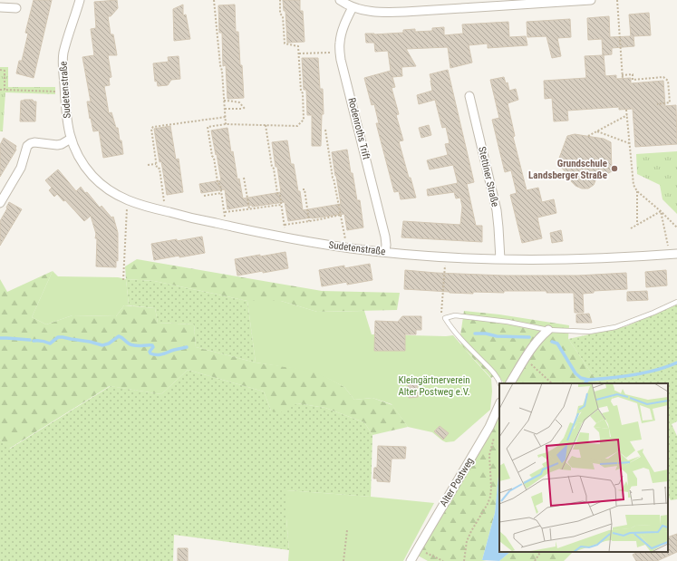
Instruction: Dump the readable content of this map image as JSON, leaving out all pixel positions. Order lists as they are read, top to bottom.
{
  "streets": {
    "street": [
      "Sudetenstraße",
      "Rodenroths Trift",
      "Stettiner Straße",
      "Alter Postweg"
    ]
  },
  "crossings": [
    ["Sudetenstraße", "Rodenroths Trift"],
    ["Sudetenstraße", "Stettiner Straße"]
  ],
  "parks": ["Kleingärtnerverein Alter Postweg e.V."],
  "places": ["Grundschule Landsberger Straße"]
}
